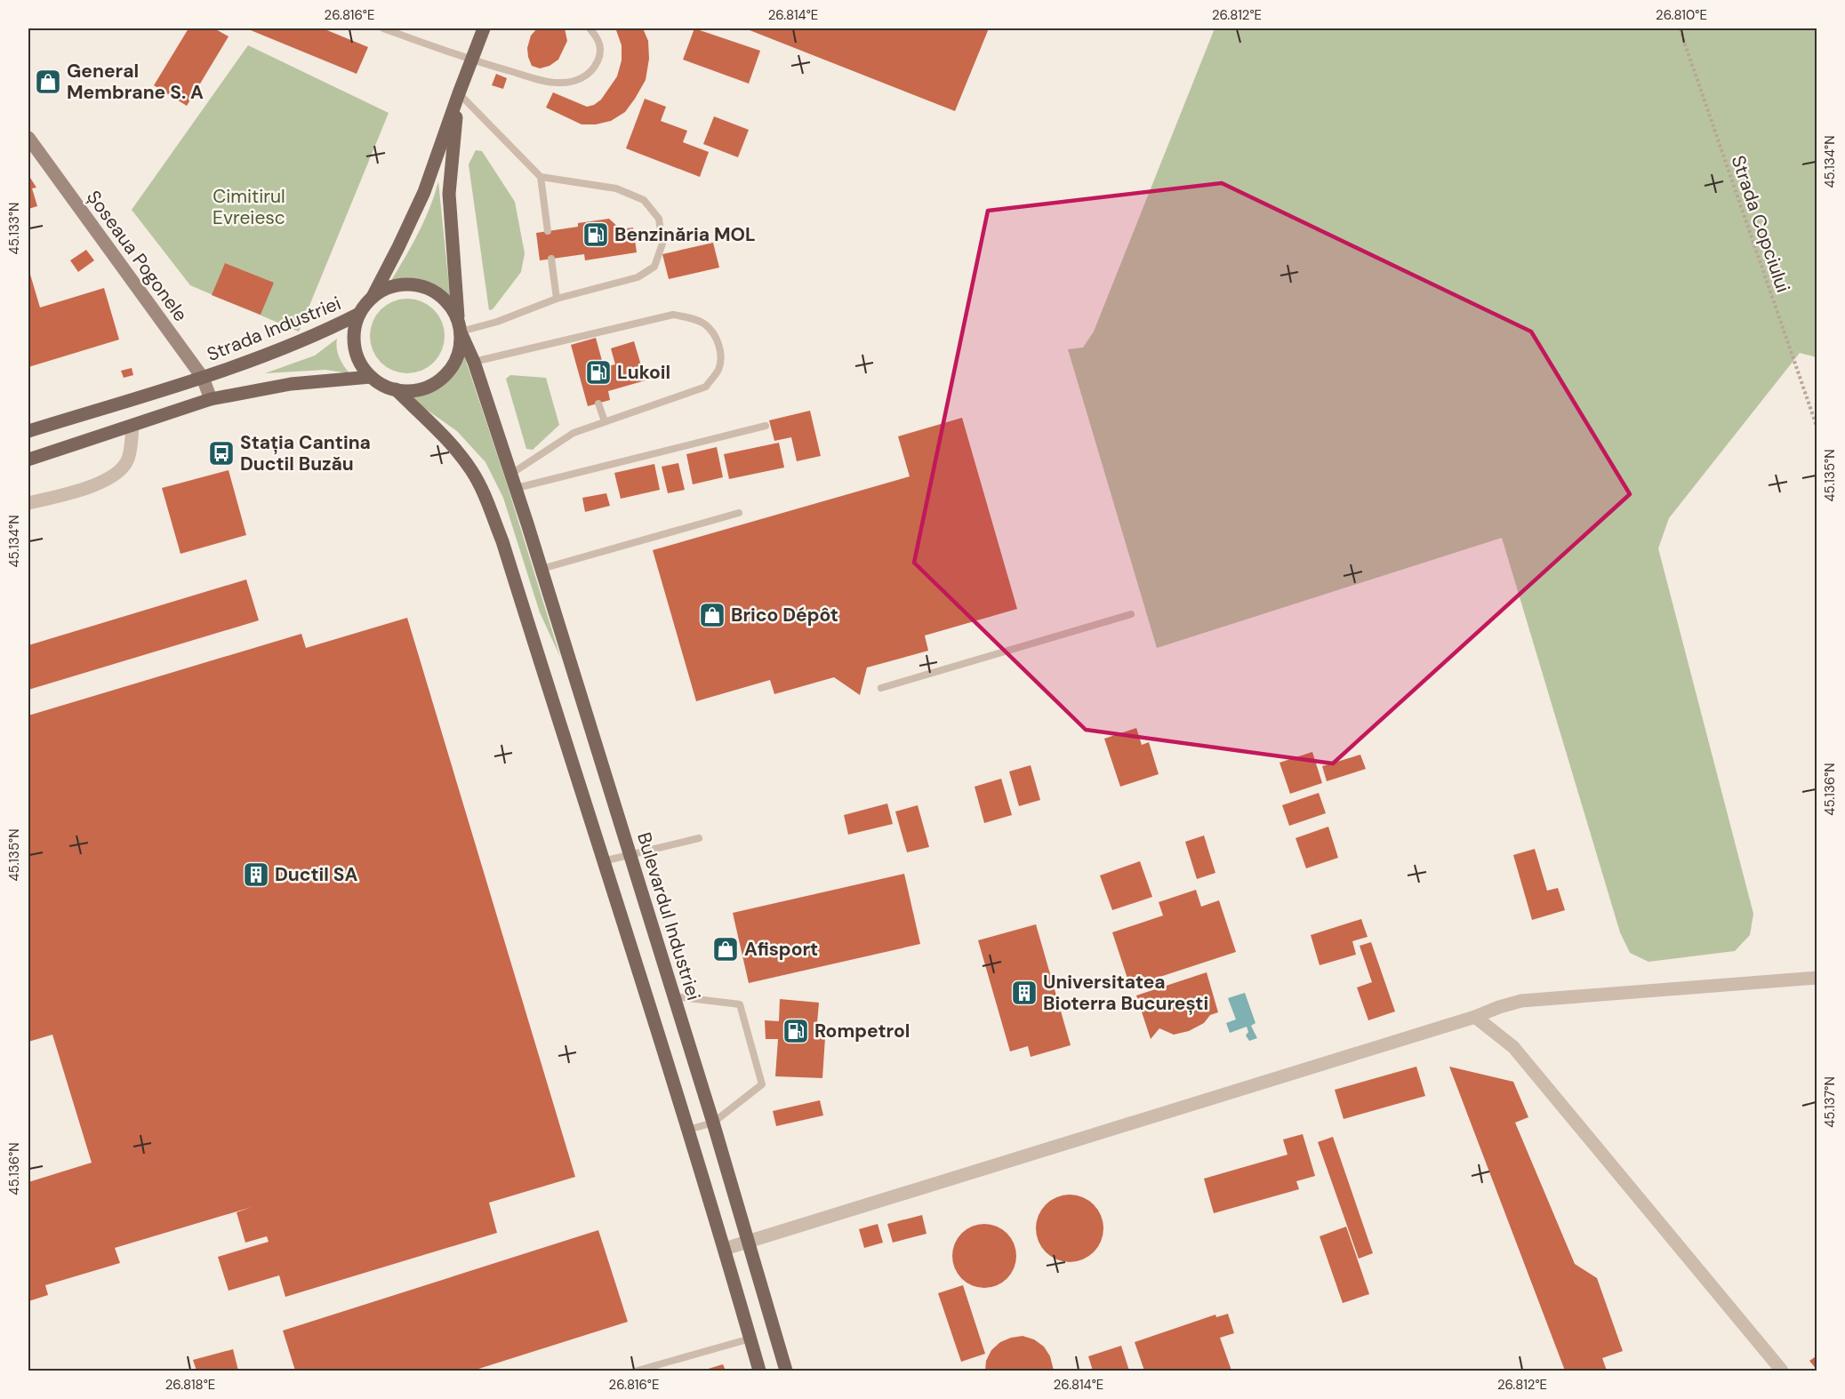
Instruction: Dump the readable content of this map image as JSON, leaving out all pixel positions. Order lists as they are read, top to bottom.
{
  "streets": {
    "main road": ["Șoseaua Pogonele", "Strada Industriei", "Bulevardul Industriei"],
    "path": ["Strada Copciului"]
  },
  "crossings": [
    ["Șoseaua Pogonele", "Strada Industriei"],
    ["Strada Industriei", "Bulevardul Industriei"]
  ],
  "parks": ["Cimitirul Evreiesc"],
  "places": {
    "shop": ["General Membrane S. A", "Brico Dépôt", "Afisport"],
    "fuel station": ["Benzinăria MOL", "Lukoil", "Rompetrol"],
    "bus stop": ["Stația Cantina Ductil Buzău"],
    "building": ["Ductil SA", "Universitatea Bioterra București"]
  },
  "coordinates": [
    "26.816°E",
    "26.814°E",
    "26.812°E",
    "26.810°E",
    "45.134°N",
    "45.133°N",
    "45.135°N",
    "45.136°N",
    "45.137°N",
    "26.818°E"
  ]
}
